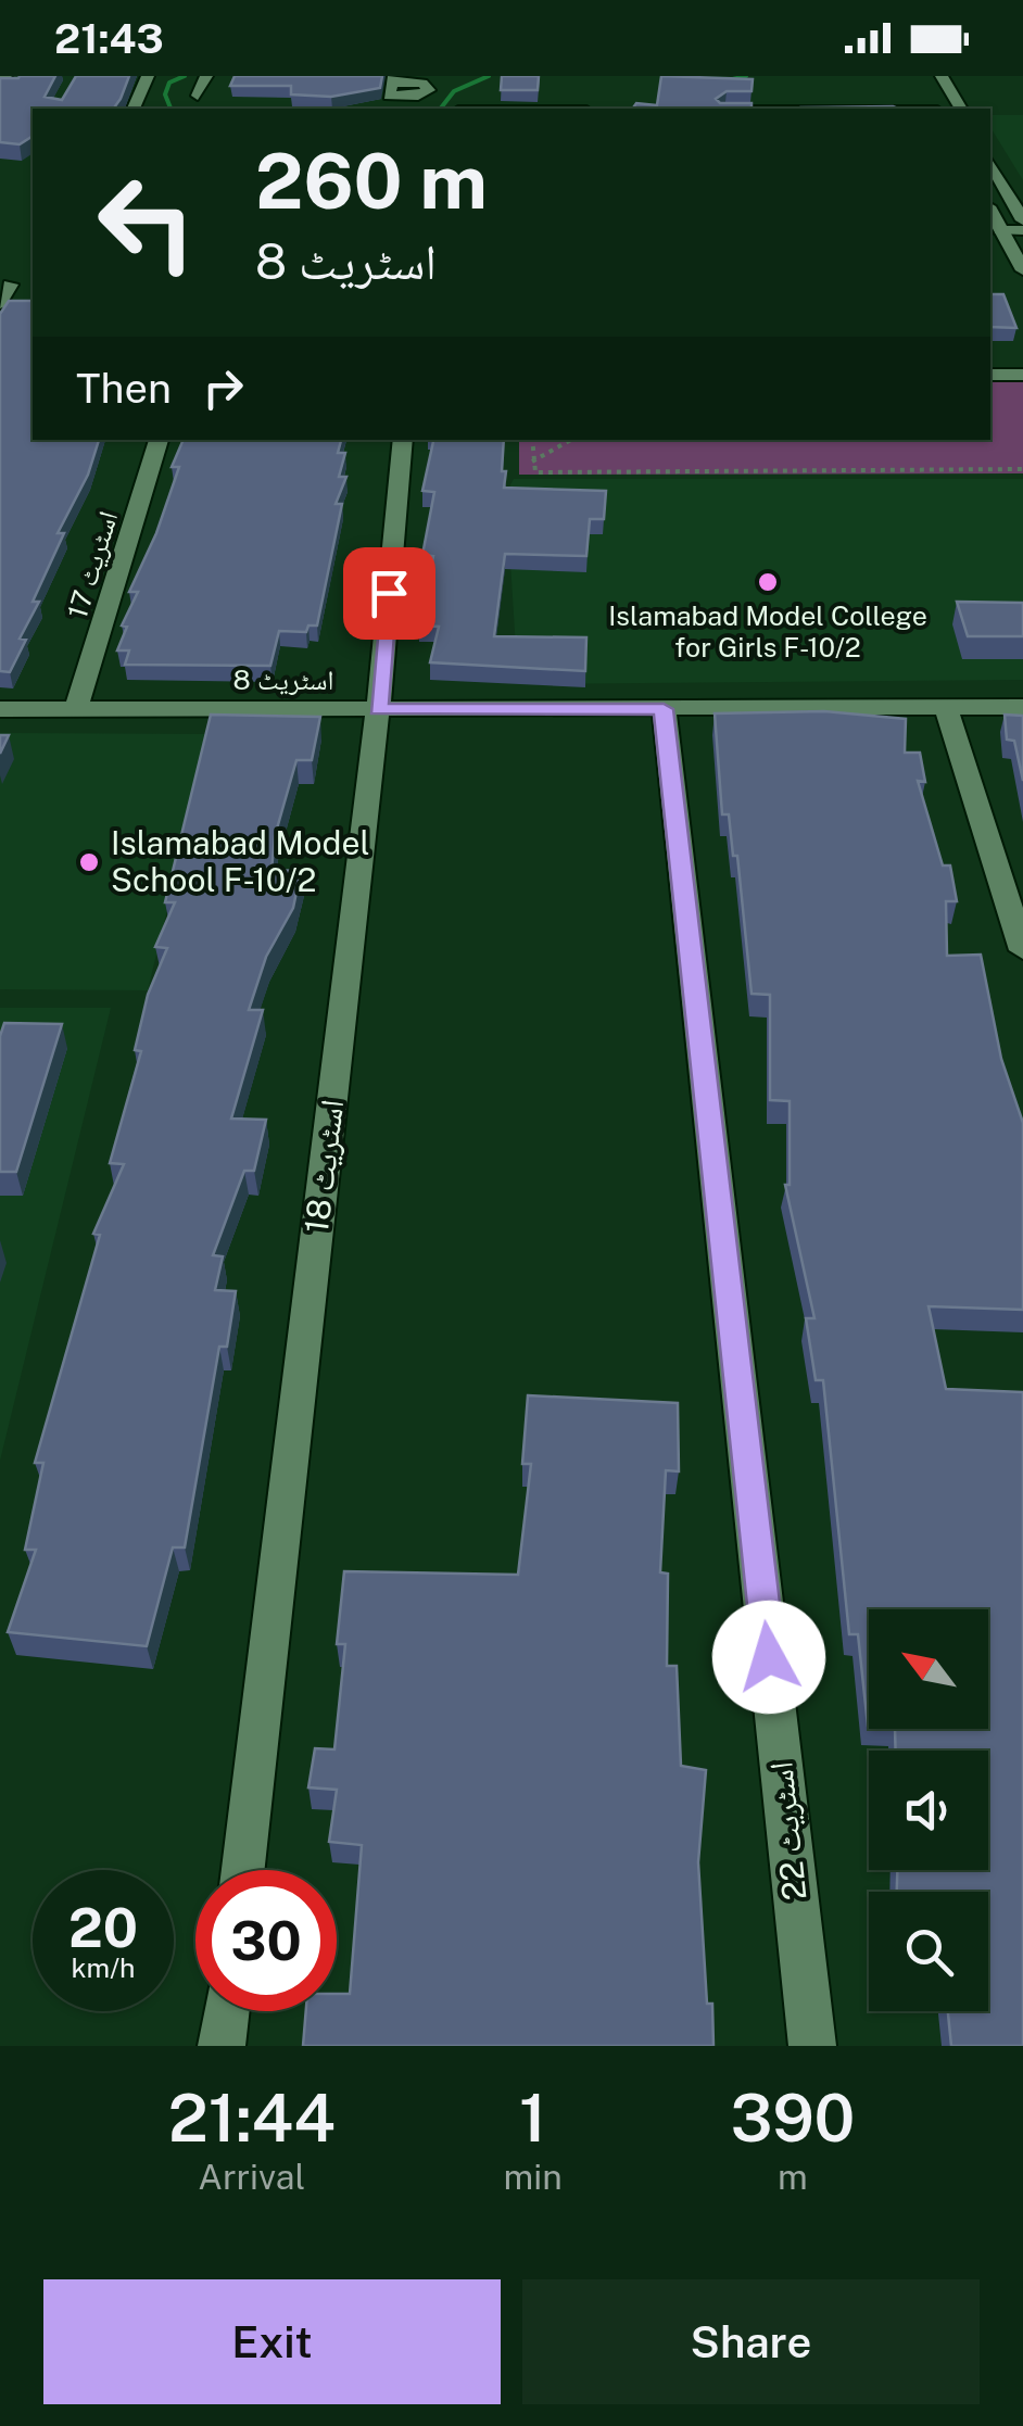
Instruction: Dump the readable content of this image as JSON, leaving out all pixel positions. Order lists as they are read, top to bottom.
{
  "streets": {
    "street": [
      "اسٹریٹ 17",
      "اسٹریٹ 8",
      "اسٹریٹ 18",
      "اسٹریٹ 22"
    ]
  },
  "crossings": [
    ["اسٹریٹ 17", "اسٹریٹ 8"],
    ["اسٹریٹ 8", "اسٹریٹ 18"],
    ["اسٹریٹ 8", "اسٹریٹ 22"]
  ],
  "places": ["Islamabad Model College for Girls F-10/2", "Islamabad Model School F-10/2"],
  "north": "top left",
  "page": {
    "status": "21:43",
    "turn": ["260 m", "اسٹریٹ 8"],
    "then": "Then",
    "speed": "20 km/h",
    "limit": "30",
    "eta": [
      "21:44",
      "Arrival",
      "1",
      "min",
      "390",
      "m"
    ],
    "buttons": ["Exit", "Share"]
  }
}
